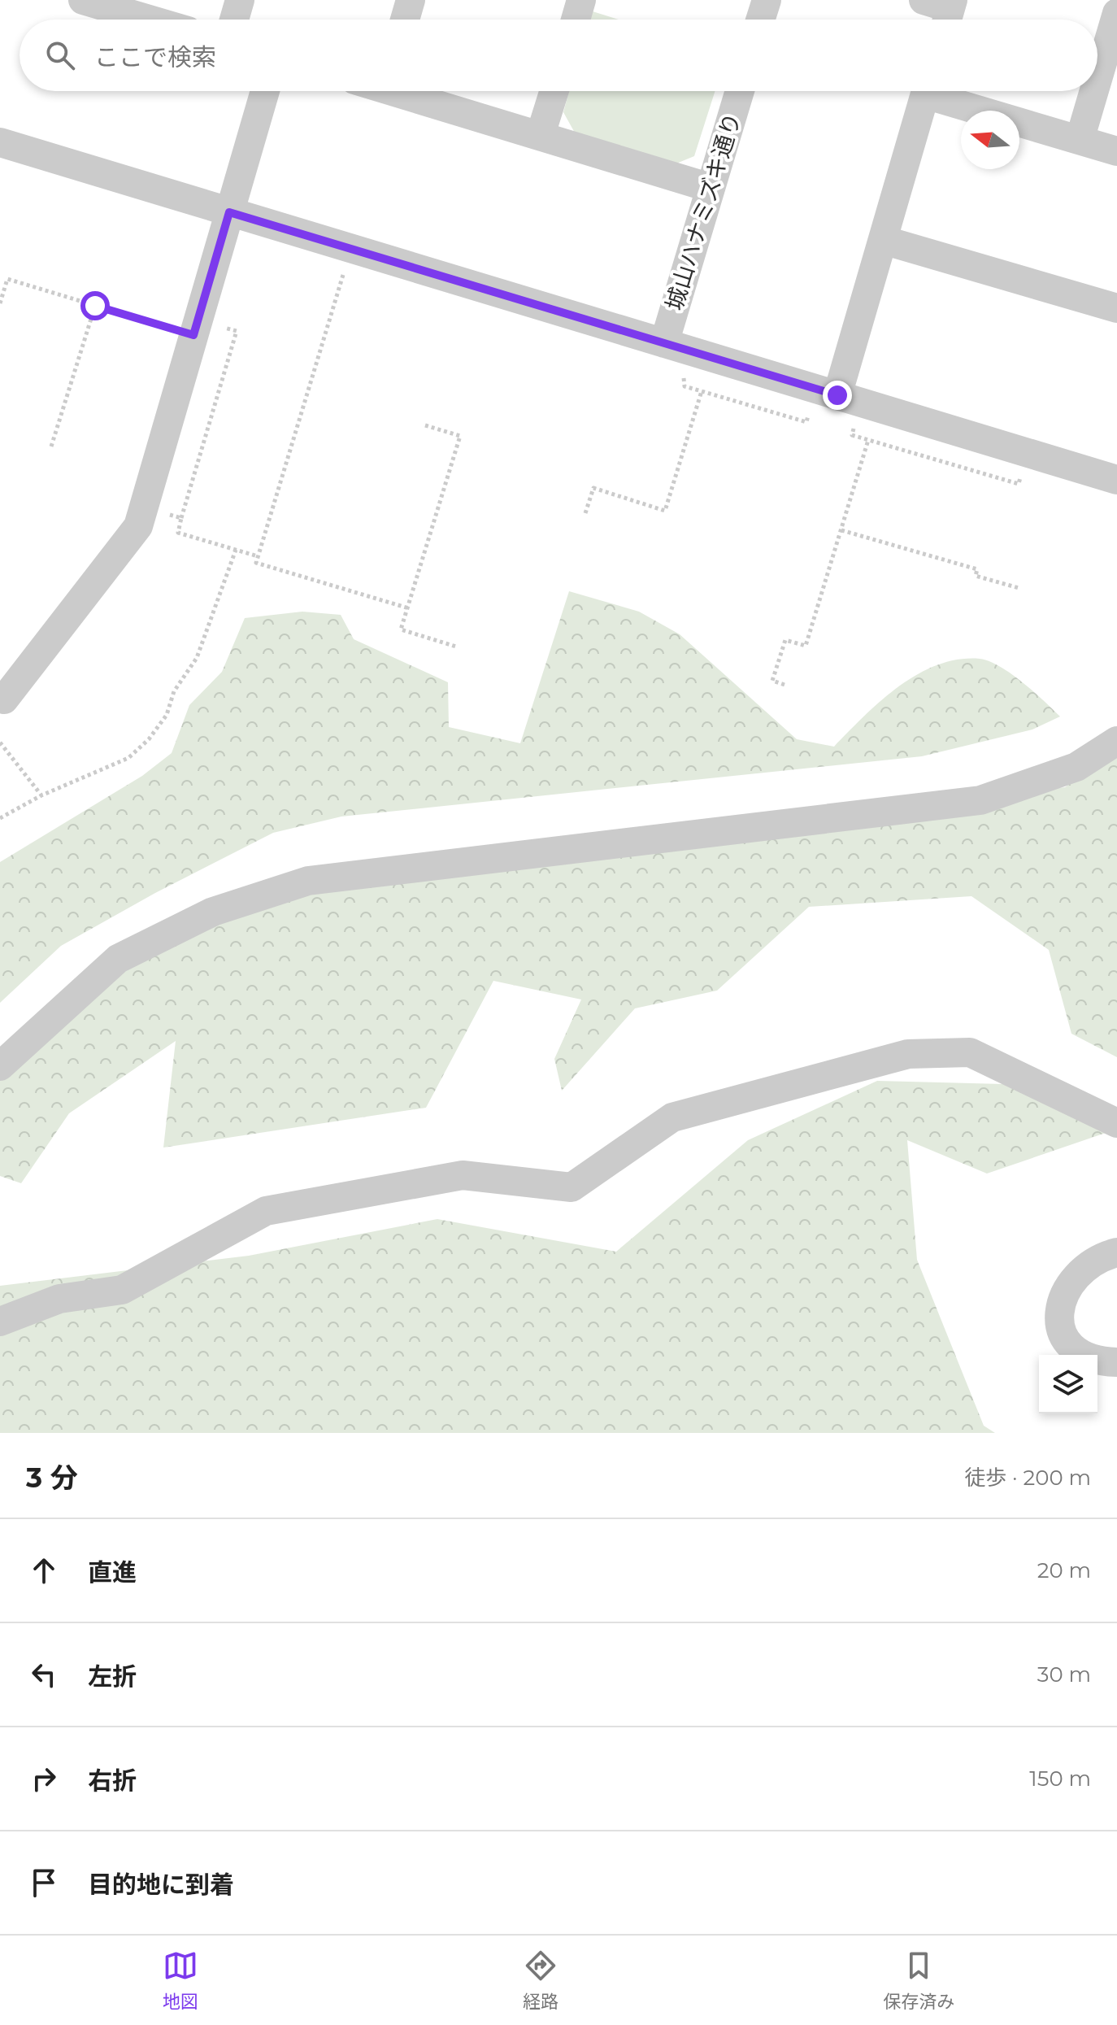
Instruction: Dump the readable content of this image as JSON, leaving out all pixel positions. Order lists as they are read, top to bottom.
{
  "streets": {
    "street": ["城山ハナミズキ通り"]
  },
  "north": "left",
  "page": {
    "search": "ここで検索",
    "heading": ["3 分", "徒歩 · 200 m"],
    "list": [
      ["直進", "20 m"],
      ["左折", "30 m"],
      ["右折", "150 m"],
      "目的地に到着"
    ],
    "nav": ["地図", "経路", "保存済み"]
  }
}
